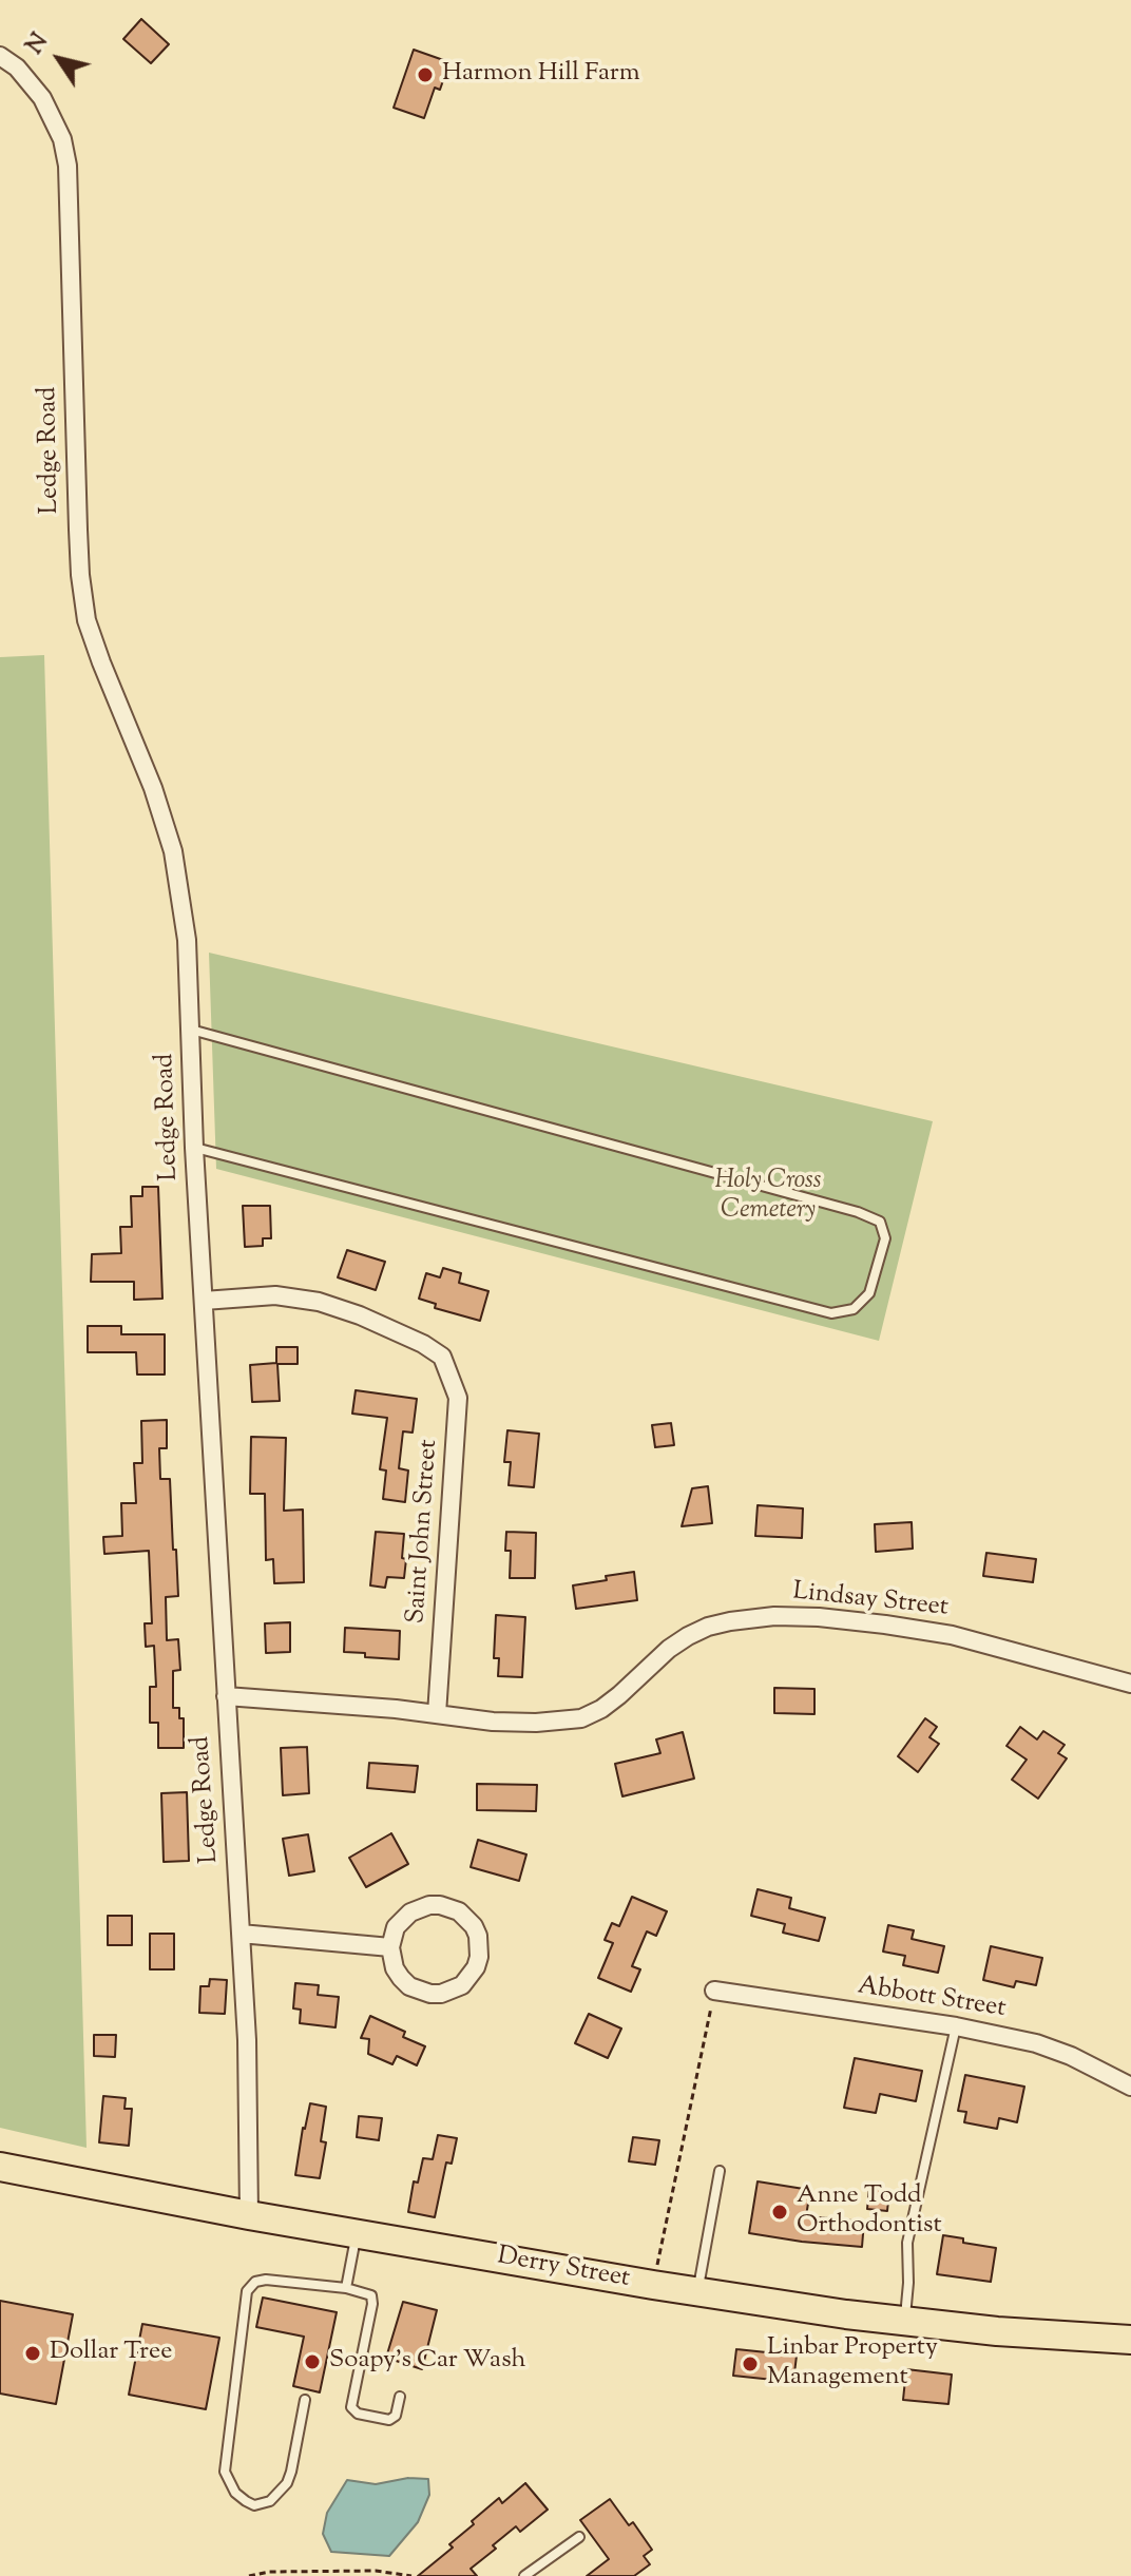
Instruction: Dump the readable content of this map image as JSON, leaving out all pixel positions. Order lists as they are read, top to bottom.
{
  "streets": {
    "main road": ["Derry Street"],
    "street": [
      "Ledge Road",
      "Saint John Street",
      "Lindsay Street",
      "Abbott Street"
    ]
  },
  "crossings": [
    ["Ledge Road", "Saint John Street"],
    ["Ledge Road", "Lindsay Street"],
    ["Ledge Road", "Derry Street"],
    ["Saint John Street", "Lindsay Street"]
  ],
  "parks": ["Holy Cross Cemetery"],
  "places": [
    "Harmon Hill Farm",
    "Anne Todd Orthodontist",
    "Dollar Tree",
    "Soapy's Car Wash",
    "Linbar Property Management"
  ],
  "north": "top left"
}
